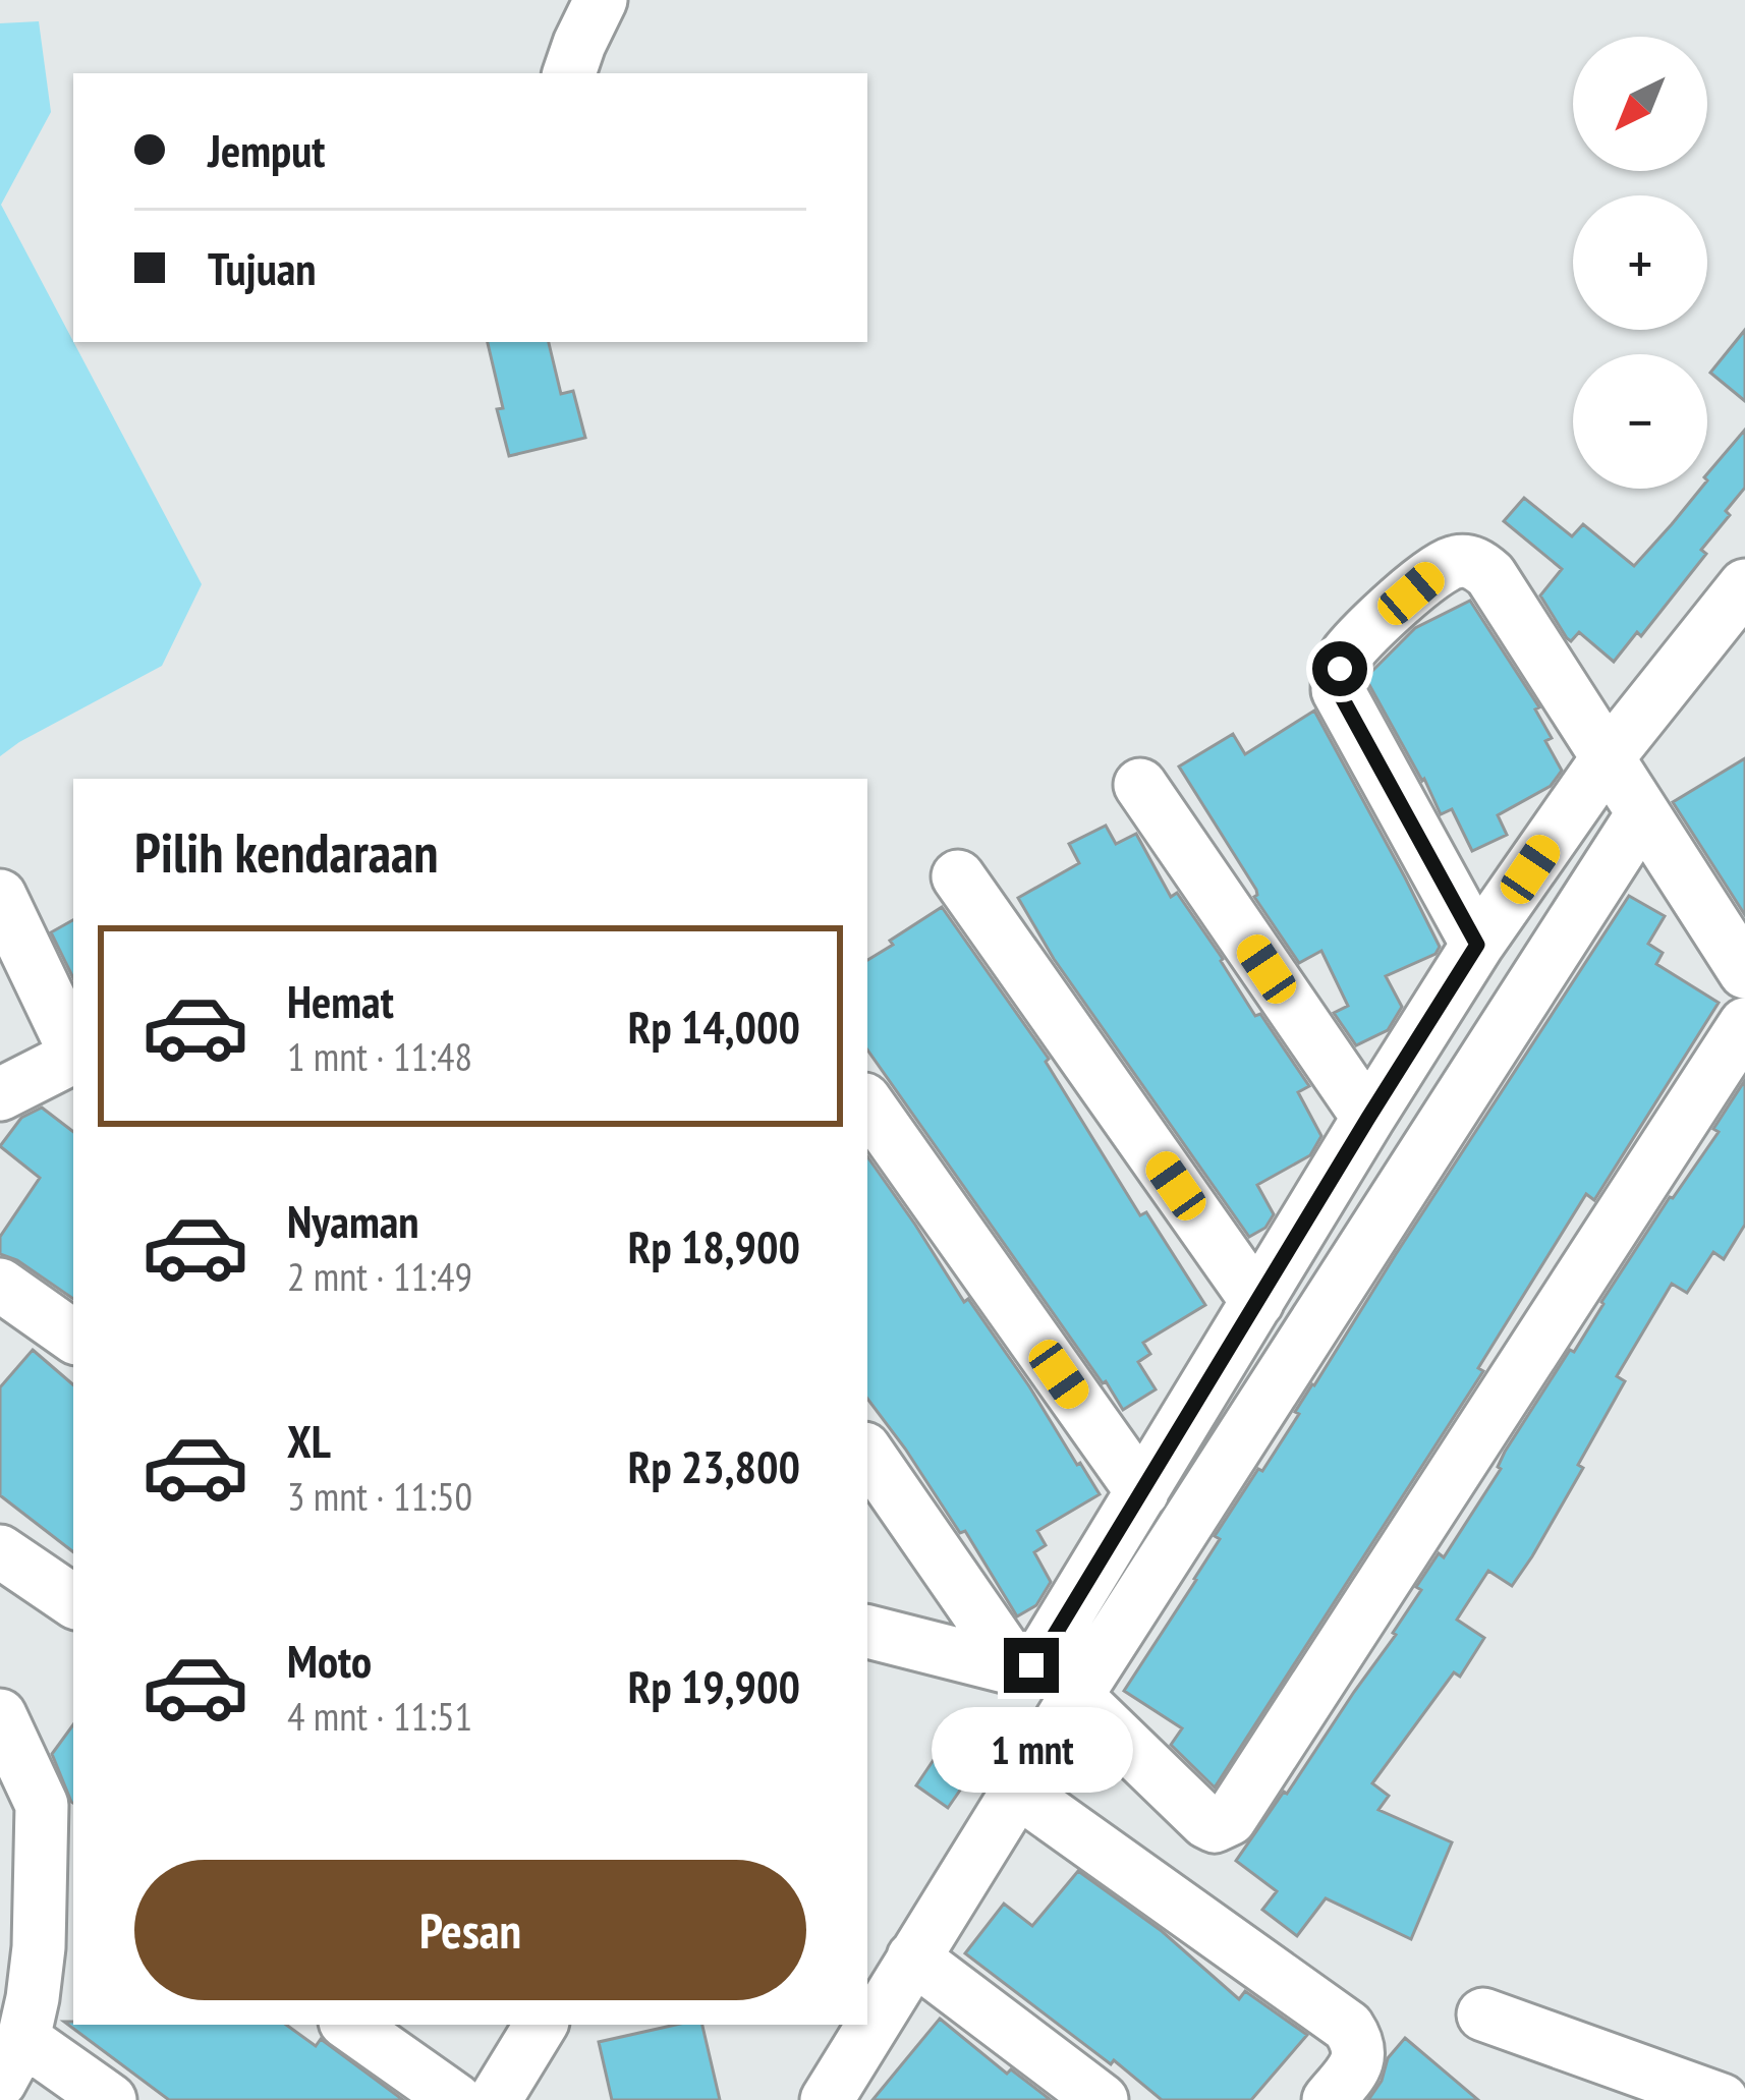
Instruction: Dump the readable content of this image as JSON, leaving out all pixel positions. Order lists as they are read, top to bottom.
{
  "north": "bottom left",
  "page": {
    "map_buttons": ["+", "−"],
    "banner": ["Jemput", "Tujuan"],
    "heading": "Pilih kendaraan",
    "list": [
      {
        "name": "Hemat",
        "note": "1 mnt · 11:48",
        "value": "Rp 14,000"
      },
      {
        "name": "Nyaman",
        "note": "2 mnt · 11:49",
        "value": "Rp 18,900"
      },
      {
        "name": "XL",
        "note": "3 mnt · 11:50",
        "value": "Rp 23,800"
      },
      {
        "name": "Moto",
        "note": "4 mnt · 11:51",
        "value": "Rp 19,900"
      }
    ],
    "bubble": "1 mnt",
    "buttons": "Pesan"
  }
}
